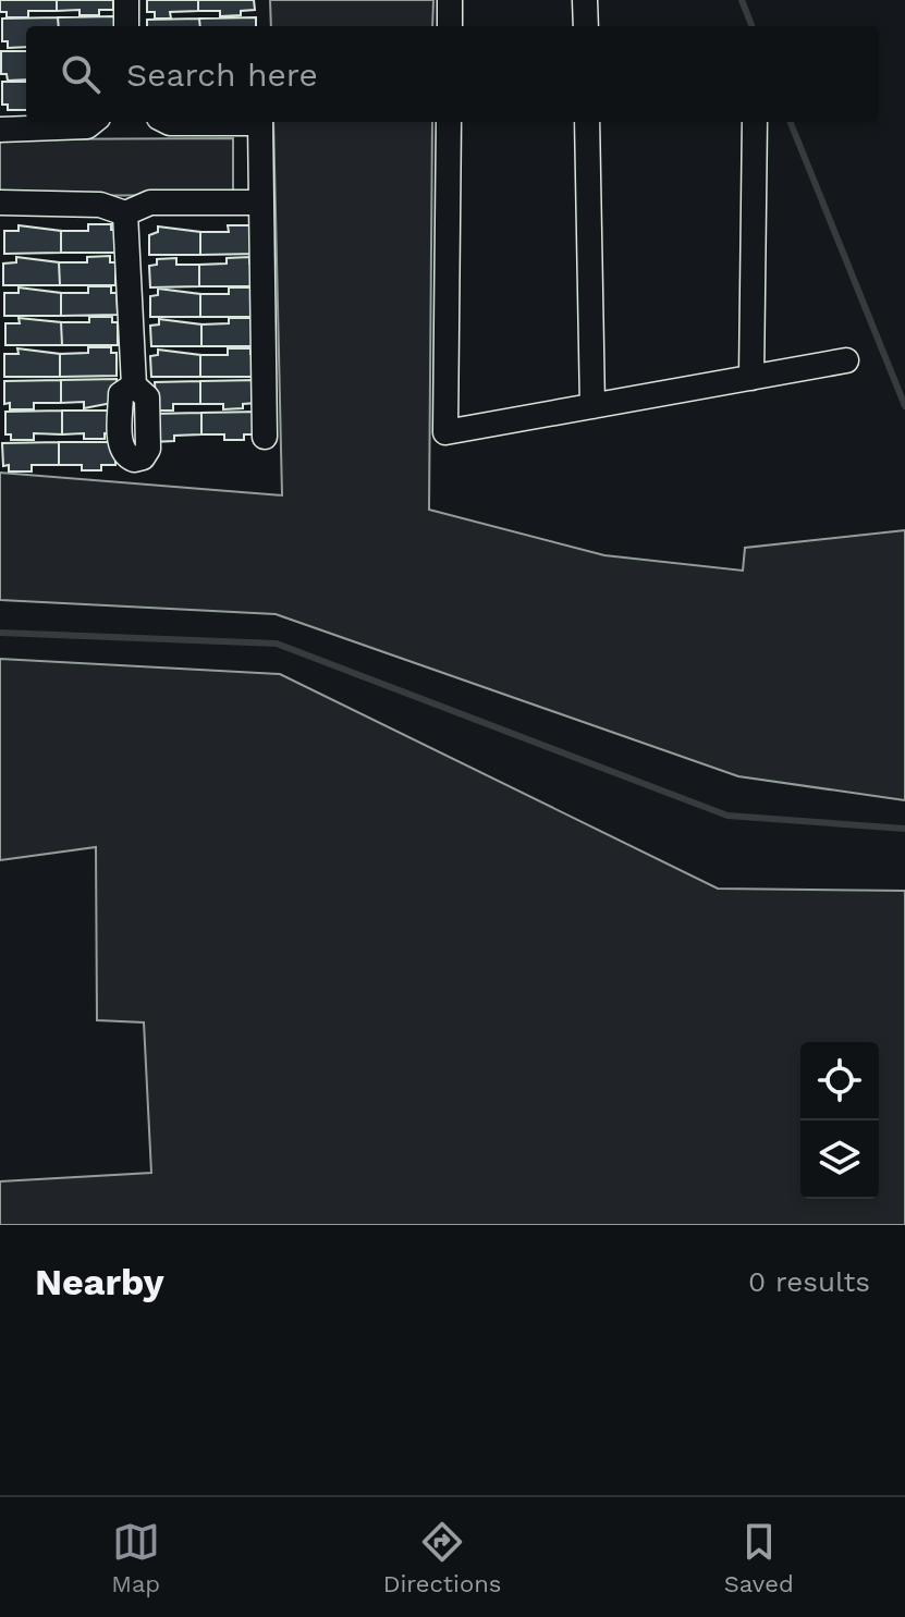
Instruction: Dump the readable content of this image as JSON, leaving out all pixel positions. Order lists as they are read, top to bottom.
{
  "page": {
    "search": "Search here",
    "heading": ["Nearby", "0 results"],
    "nav": ["Map", "Directions", "Saved"]
  }
}
